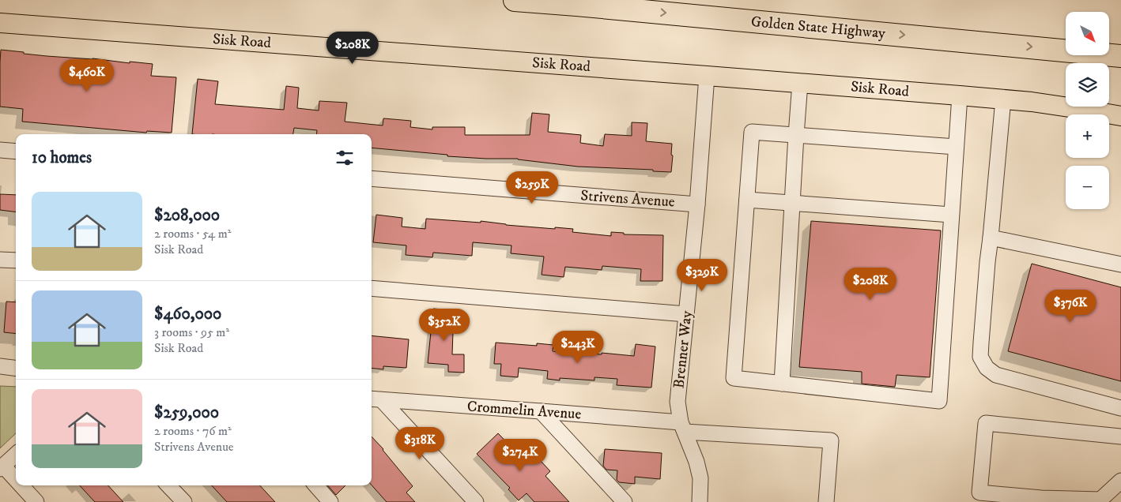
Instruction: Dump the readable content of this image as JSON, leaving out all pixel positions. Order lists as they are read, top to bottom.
{
  "streets": {
    "highway": ["Golden State Highway"],
    "main road": ["Sisk Road"],
    "street": ["Strivens Avenue", "Brenner Way", "Crommelin Avenue"]
  },
  "crossings": [
    ["Sisk Road", "Brenner Way"],
    ["Strivens Avenue", "Brenner Way"],
    ["Brenner Way", "Crommelin Avenue"]
  ],
  "one_way": ["Golden State Highway"],
  "north": "bottom right",
  "page": {
    "map_buttons": ["+", "−"],
    "price": [
      "$208K",
      "$460K",
      "$259K",
      "$329K",
      "$208K",
      "$376K",
      "$352K",
      "$243K",
      "$318K",
      "$274K"
    ],
    "heading": "10 homes",
    "list": [
      {
        "name": "$208,000",
        "note": "2 rooms · 54 m² · Sisk Road"
      },
      {
        "name": "$460,000",
        "note": "3 rooms · 95 m² · Sisk Road"
      },
      {
        "name": "$259,000",
        "note": "2 rooms · 76 m² · Strivens Avenue"
      }
    ]
  }
}
